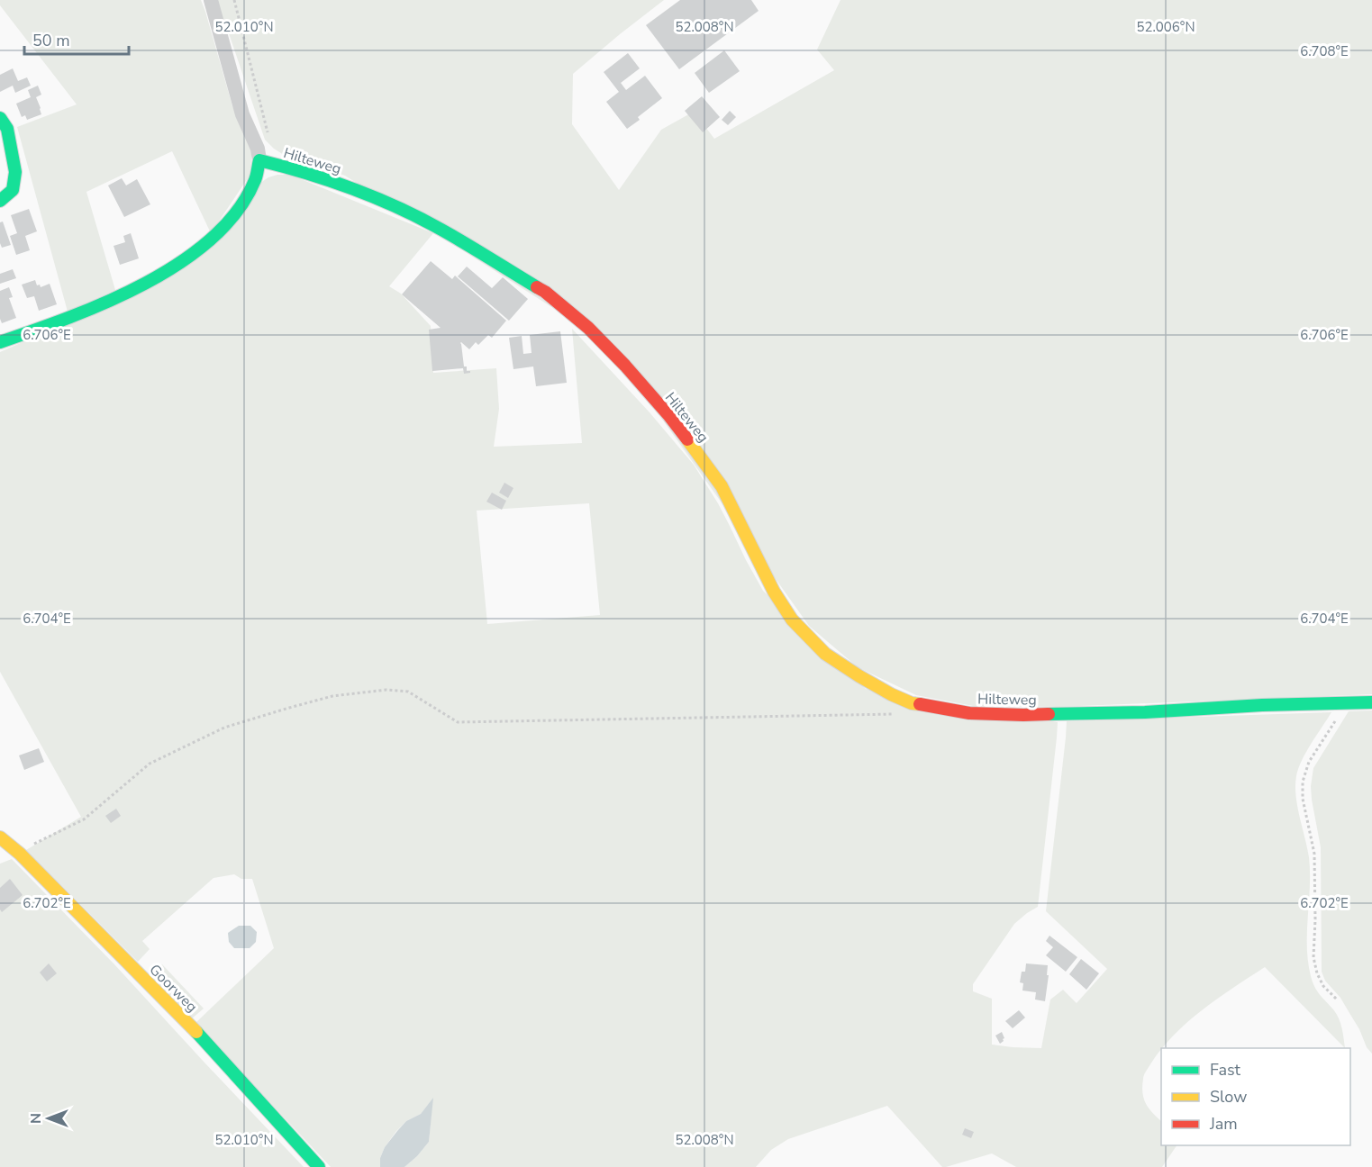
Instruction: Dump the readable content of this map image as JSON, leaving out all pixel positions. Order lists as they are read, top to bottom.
{
  "streets": {
    "street": ["Hilteweg", "Goorweg"]
  },
  "legend": ["Fast", "Slow", "Jam"],
  "scale_bar": "50 m",
  "north": "left",
  "coordinates": [
    "52.010°N",
    "52.008°N",
    "52.006°N",
    "6.708°E",
    "6.706°E",
    "6.704°E",
    "6.702°E"
  ]
}
